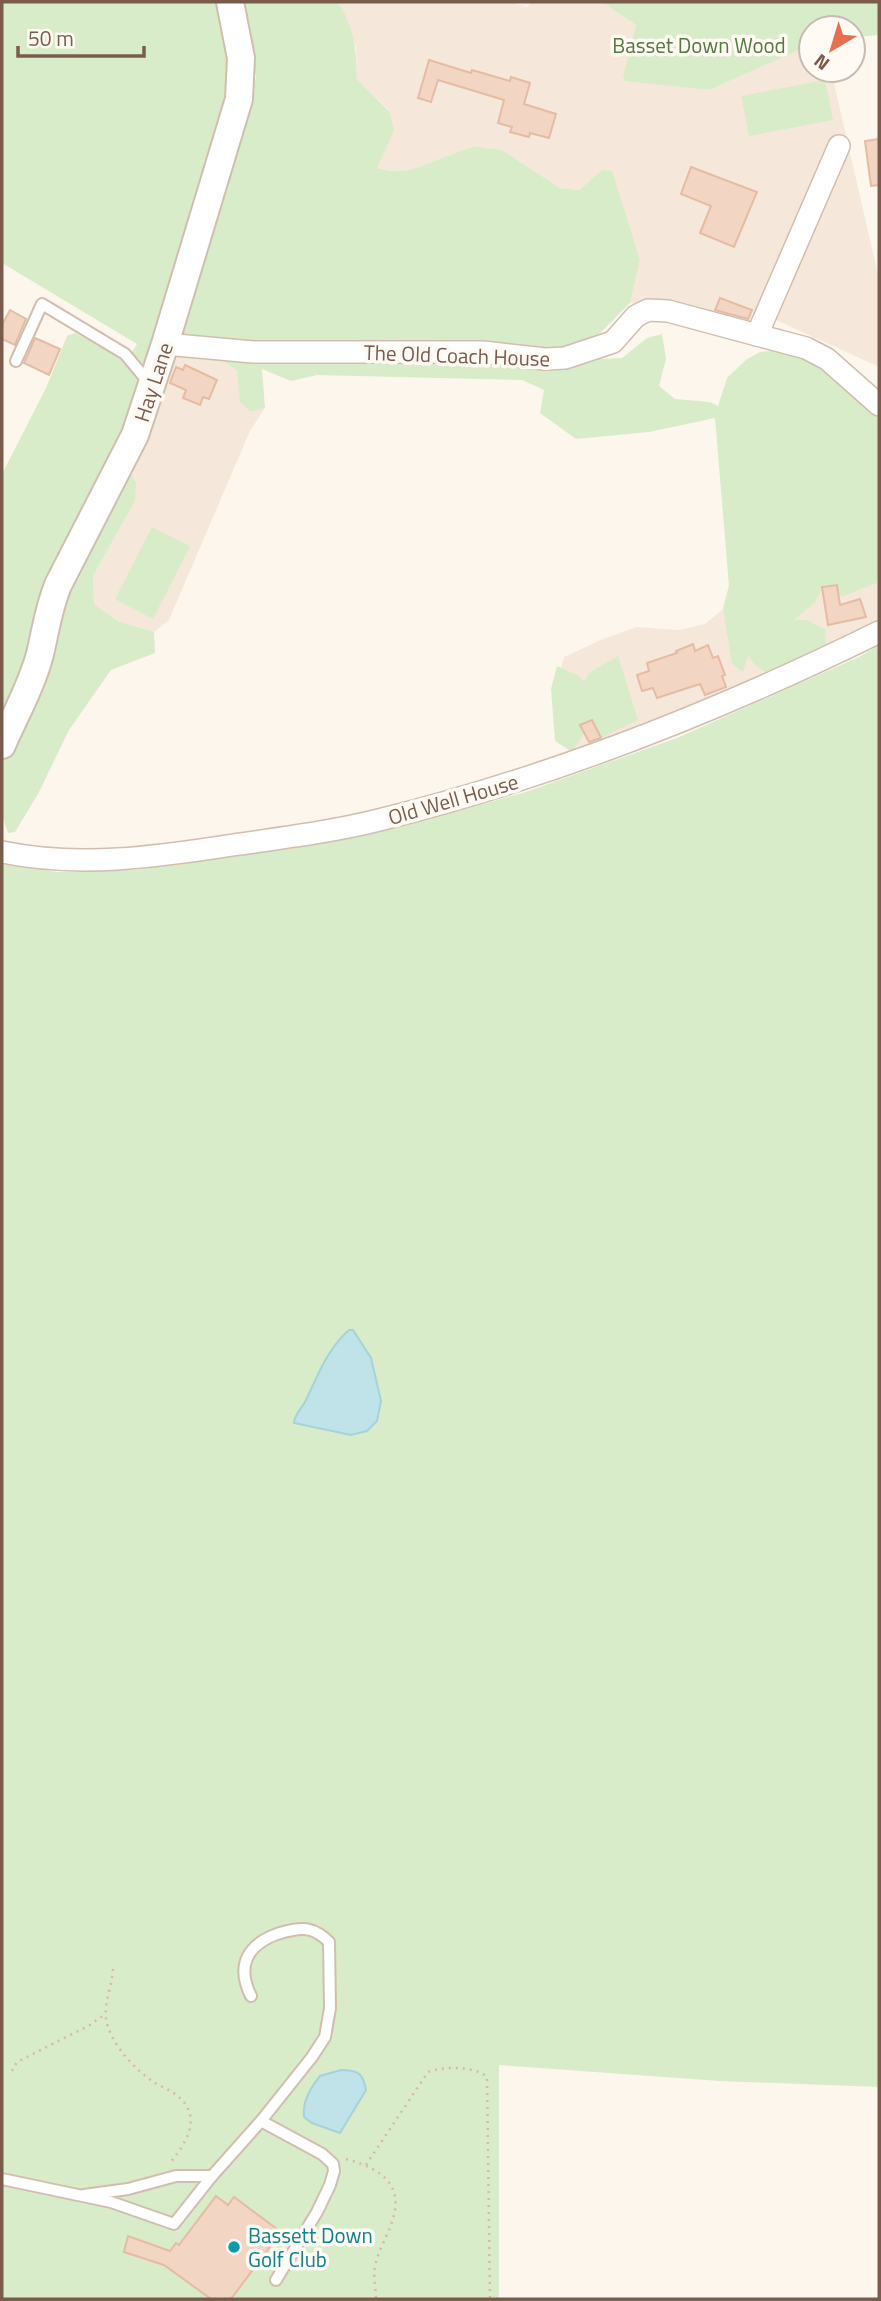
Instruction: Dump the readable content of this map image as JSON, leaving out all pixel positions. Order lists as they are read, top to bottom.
{
  "streets": {
    "street": ["The Old Coach House", "Hay Lane", "Old Well House"]
  },
  "crossings": [
    ["The Old Coach House", "Hay Lane"]
  ],
  "parks": ["Basset Down Wood"],
  "places": ["Bassett Down Golf Club"],
  "scale_bar": "50 m",
  "north": "bottom left"
}
